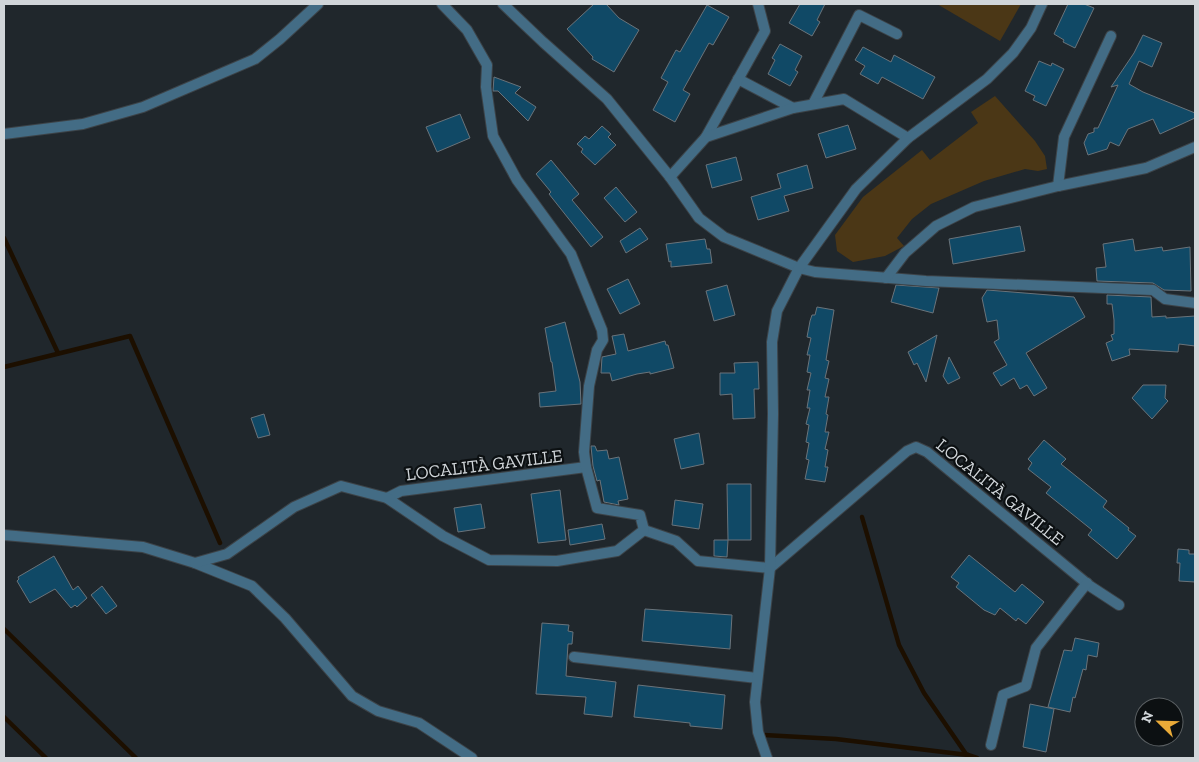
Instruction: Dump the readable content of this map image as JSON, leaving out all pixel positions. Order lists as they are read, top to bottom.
{
  "streets": {
    "street": ["LOCALITÀ GAVILLE"]
  },
  "north": "top left"
}
